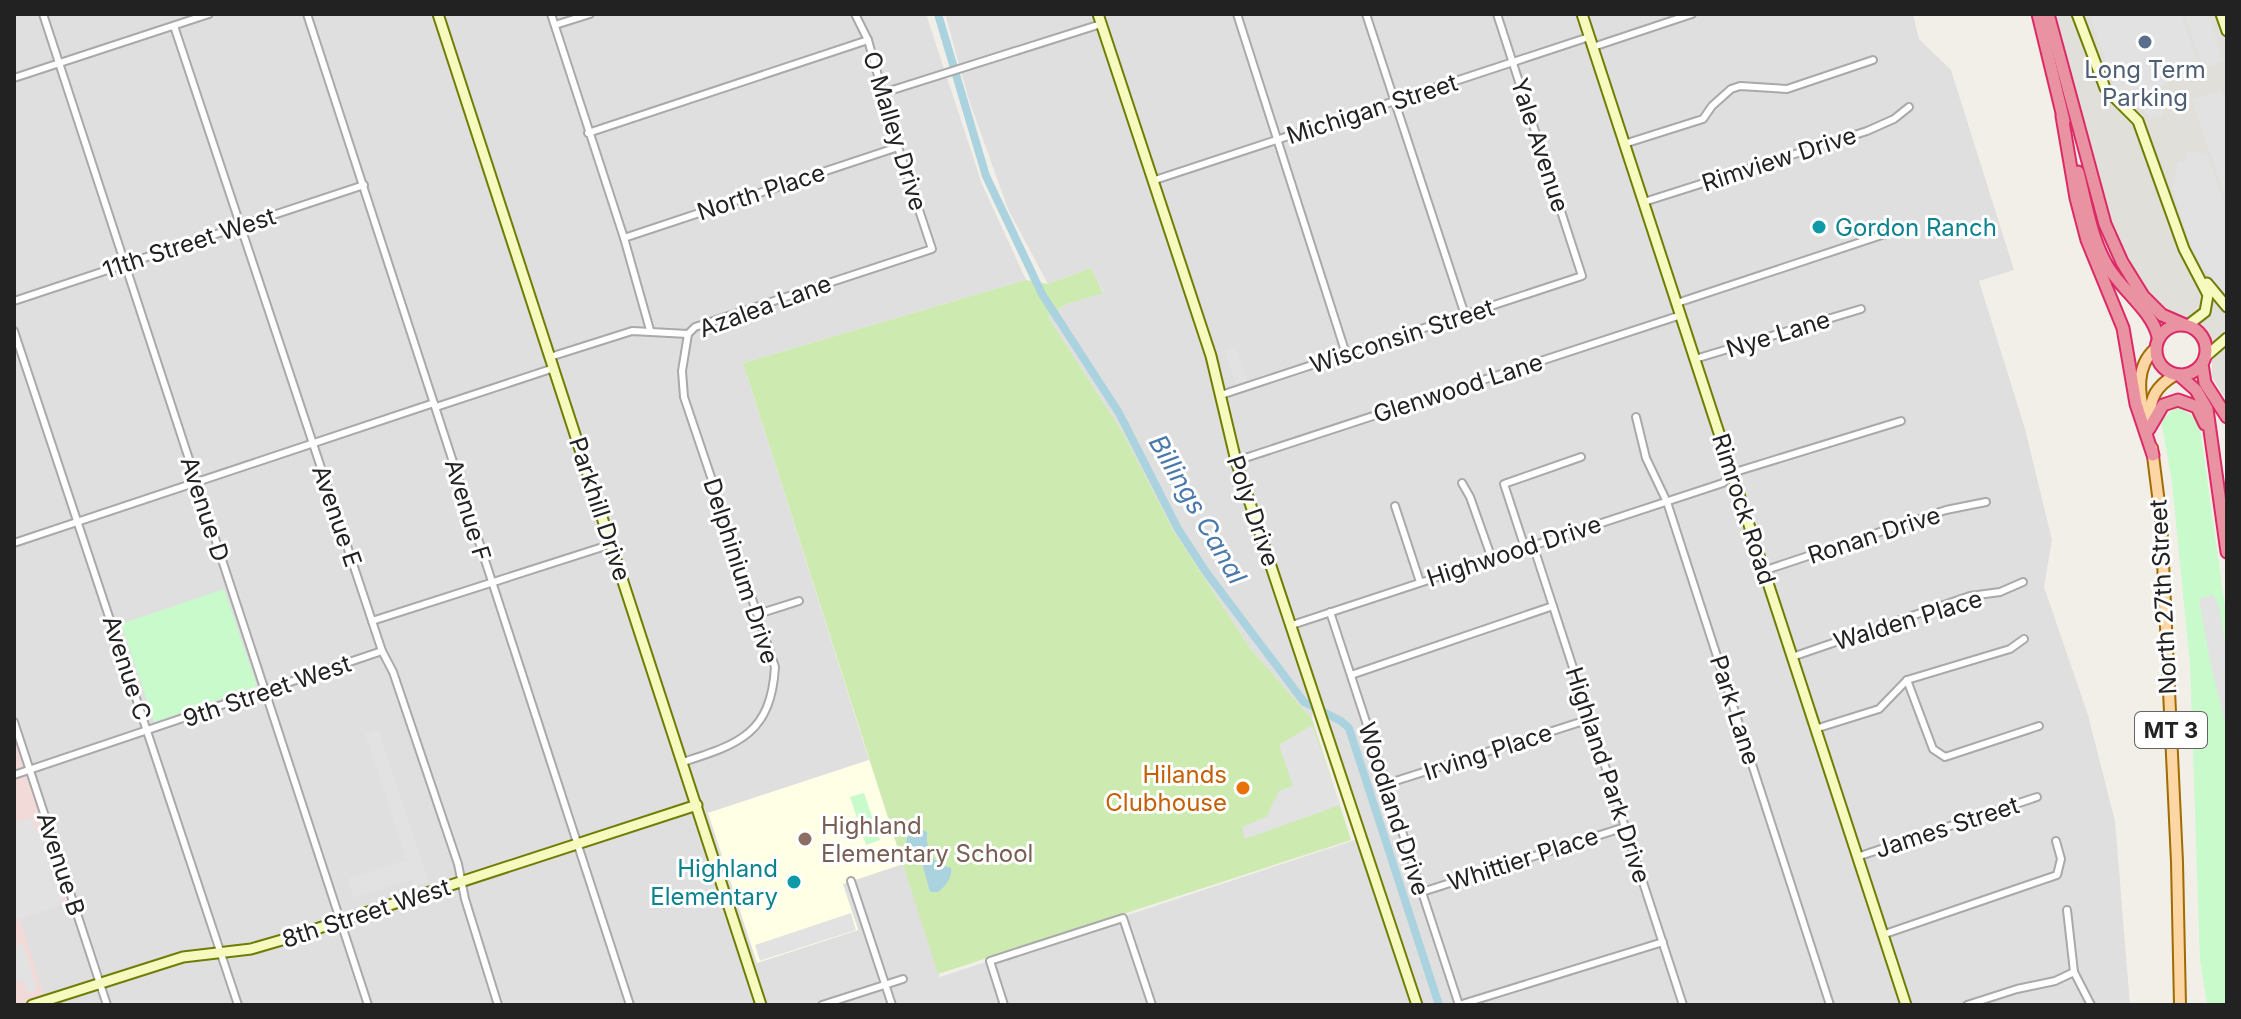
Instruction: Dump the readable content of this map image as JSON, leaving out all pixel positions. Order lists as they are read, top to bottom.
{
  "streets": {
    "highway": ["MT 3"],
    "main road": ["North 27th Street"],
    "street": [
      "Michigan Street",
      "O Malley Drive",
      "Yale Avenue",
      "Rimview Drive",
      "North Place",
      "11th Street West",
      "Azalea Lane",
      "Nye Lane",
      "Wisconsin Street",
      "Glenwood Lane",
      "Avenue D",
      "Parkhill Drive",
      "Rimrock Road",
      "Avenue F",
      "Poly Drive",
      "Avenue E",
      "Ronan Drive",
      "Highwood Drive",
      "Delphinium Drive",
      "Walden Place",
      "Avenue C",
      "9th Street West",
      "Park Lane",
      "Irving Place",
      "Highland Park Drive",
      "Woodland Drive",
      "James Street",
      "Whittier Place",
      "Avenue B",
      "8th Street West"
    ]
  },
  "crossings": [
    ["Michigan Street", "Yale Avenue"],
    ["Michigan Street", "Rimrock Road"],
    ["Michigan Street", "Poly Drive"],
    ["O Malley Drive", "North Place"],
    ["O Malley Drive", "Azalea Lane"],
    ["Yale Avenue", "Wisconsin Street"],
    ["Rimview Drive", "Rimrock Road"],
    ["11th Street West", "Avenue D"],
    ["11th Street West", "Avenue F"],
    ["11th Street West", "Avenue E"],
    ["Azalea Lane", "Parkhill Drive"],
    ["Azalea Lane", "Delphinium Drive"],
    ["Nye Lane", "Rimrock Road"],
    ["Wisconsin Street", "Poly Drive"],
    ["Glenwood Lane", "Rimrock Road"],
    ["Glenwood Lane", "Poly Drive"],
    ["Avenue D", "9th Street West"],
    ["Avenue D", "8th Street West"],
    ["Parkhill Drive", "Delphinium Drive"],
    ["Parkhill Drive", "8th Street West"],
    ["Rimrock Road", "Ronan Drive"],
    ["Rimrock Road", "Highwood Drive"],
    ["Rimrock Road", "Walden Place"],
    ["Rimrock Road", "James Street"],
    ["Avenue F", "8th Street West"],
    ["Poly Drive", "Highwood Drive"],
    ["Avenue E", "9th Street West"],
    ["Avenue E", "8th Street West"],
    ["Highwood Drive", "Park Lane"],
    ["Highwood Drive", "Highland Park Drive"],
    ["Highwood Drive", "Woodland Drive"],
    ["North 27th Street", "MT 3"],
    ["Avenue C", "9th Street West"],
    ["Avenue C", "8th Street West"],
    ["9th Street West", "Avenue B"],
    ["Irving Place", "Highland Park Drive"],
    ["Irving Place", "Woodland Drive"],
    ["Highland Park Drive", "Whittier Place"],
    ["Woodland Drive", "Whittier Place"],
    ["Avenue B", "8th Street West"]
  ],
  "water": ["Billings Canal"],
  "places": [
    "Long Term Parking",
    "Gordon Ranch",
    "Hilands Clubhouse",
    "Highland Elementary School",
    "Highland Elementary"
  ]
}
